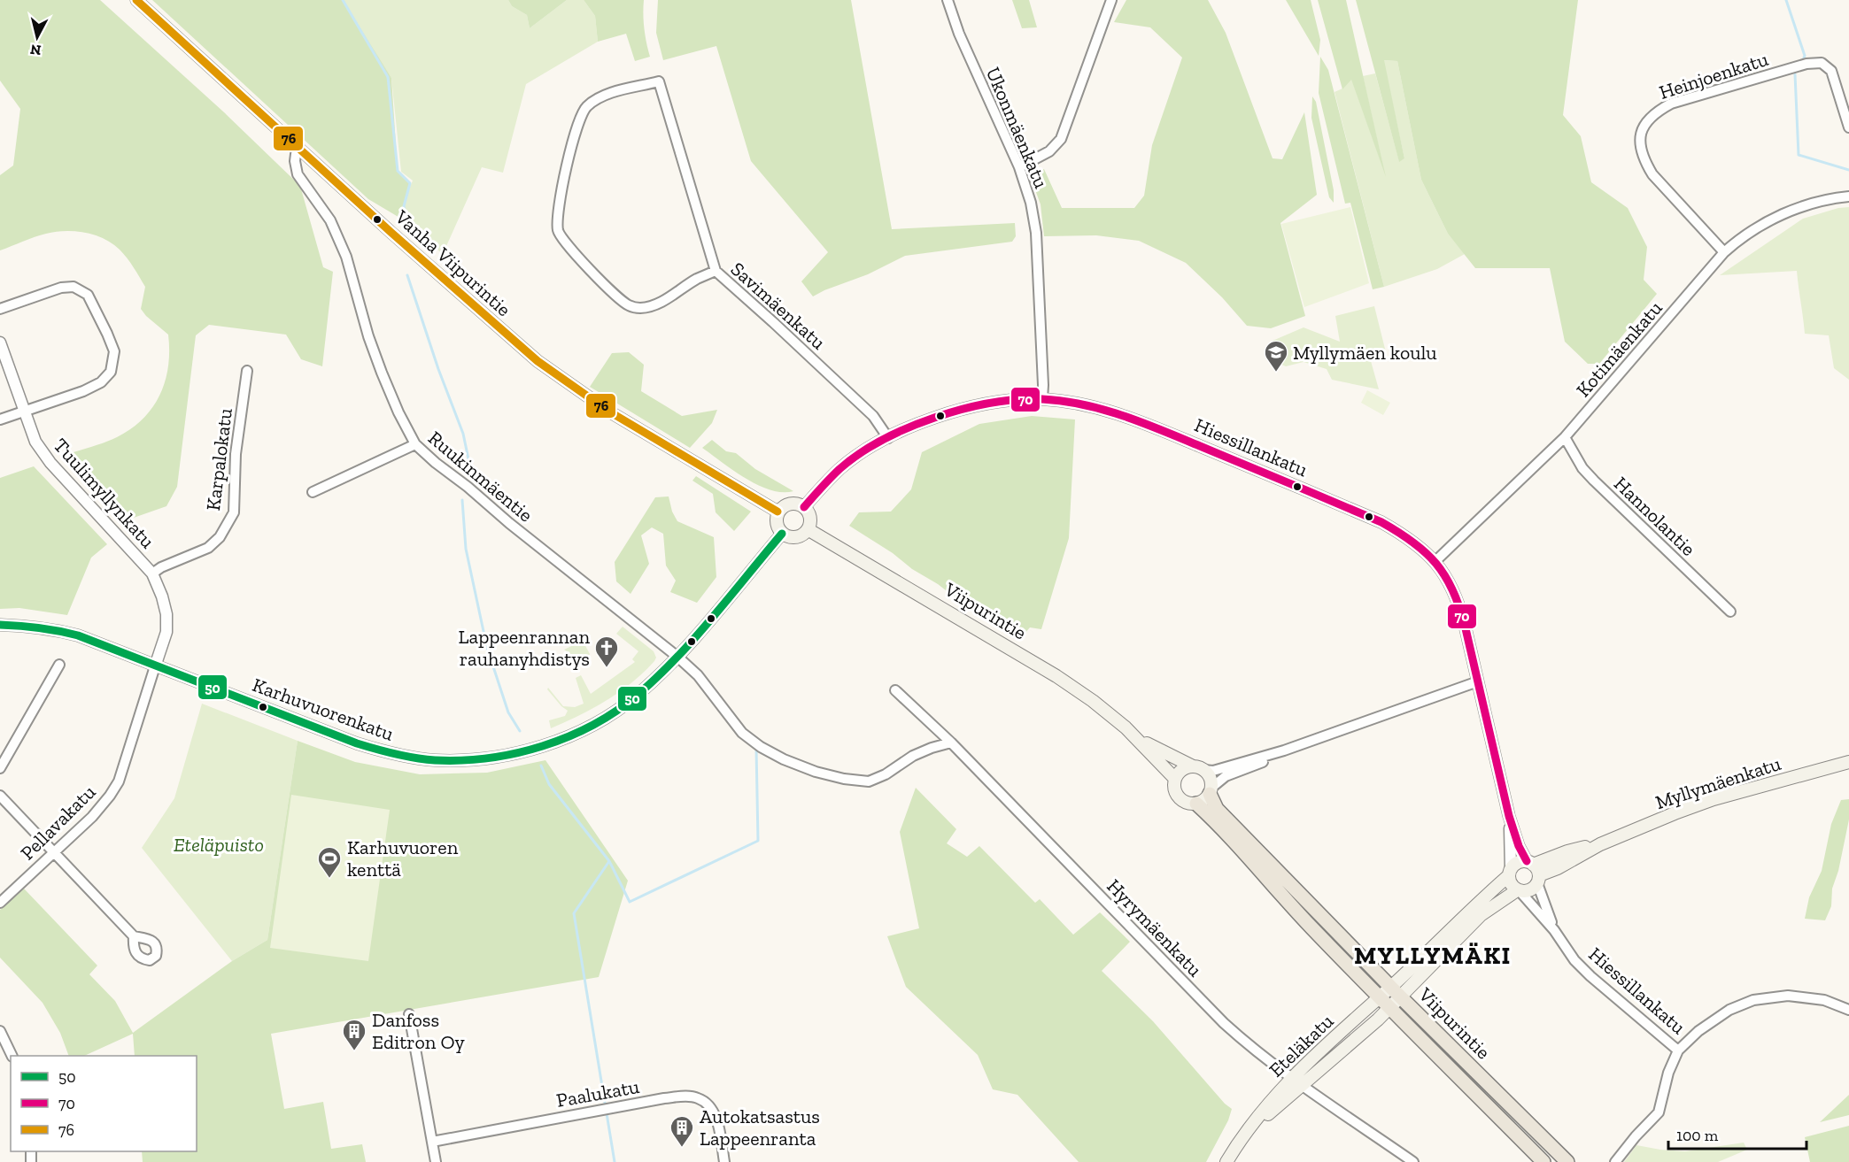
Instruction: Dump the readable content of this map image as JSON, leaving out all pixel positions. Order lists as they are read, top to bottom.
{
  "streets": {
    "main road": ["Viipurintie", "Myllymäenkatu", "Eteläkatu"],
    "street": [
      "Heinjoenkatu",
      "Ukonmäenkatu",
      "Vanha Viipurintie",
      "Savimäenkatu",
      "Kotimäenkatu",
      "Hiessillankatu",
      "Karpalokatu",
      "Ruukinmäentie",
      "Tuulimyllynkatu",
      "Hannolantie",
      "Karhuvuorenkatu",
      "Pellavakatu",
      "Hyrymäenkatu",
      "Paalukatu"
    ]
  },
  "crossings": [
    ["Heinjoenkatu", "Kotimäenkatu"],
    ["Ukonmäenkatu", "Hiessillankatu"],
    ["Vanha Viipurintie", "Hiessillankatu"],
    ["Vanha Viipurintie", "Ruukinmäentie"],
    ["Vanha Viipurintie", "Viipurintie"],
    ["Vanha Viipurintie", "Karhuvuorenkatu"],
    ["Savimäenkatu", "Hiessillankatu"],
    ["Kotimäenkatu", "Hiessillankatu"],
    ["Kotimäenkatu", "Hannolantie"],
    ["Hiessillankatu", "Viipurintie"],
    ["Hiessillankatu", "Karhuvuorenkatu"],
    ["Hiessillankatu", "Myllymäenkatu"],
    ["Karpalokatu", "Tuulimyllynkatu"],
    ["Ruukinmäentie", "Karhuvuorenkatu"],
    ["Ruukinmäentie", "Hyrymäenkatu"],
    ["Tuulimyllynkatu", "Karhuvuorenkatu"],
    ["Tuulimyllynkatu", "Pellavakatu"],
    ["Viipurintie", "Karhuvuorenkatu"],
    ["Viipurintie", "Eteläkatu"],
    ["Karhuvuorenkatu", "Pellavakatu"],
    ["Hyrymäenkatu", "Eteläkatu"]
  ],
  "districts": ["MYLLYMÄKI"],
  "parks": ["Eteläpuisto"],
  "places": {
    "school or university": ["Myllymäen koulu"],
    "church": ["Lappeenrannan rauhanyhdistys"],
    "sports": ["Karhuvuoren kenttä"],
    "building": ["Danfoss Editron Oy", "Autokatsastus Lappeenranta"]
  },
  "lines": ["transit line 76", "transit line 70", "transit line 50"],
  "legend": ["50", "70", "76"],
  "scale_bar": "100 m",
  "north": "bottom"
}
